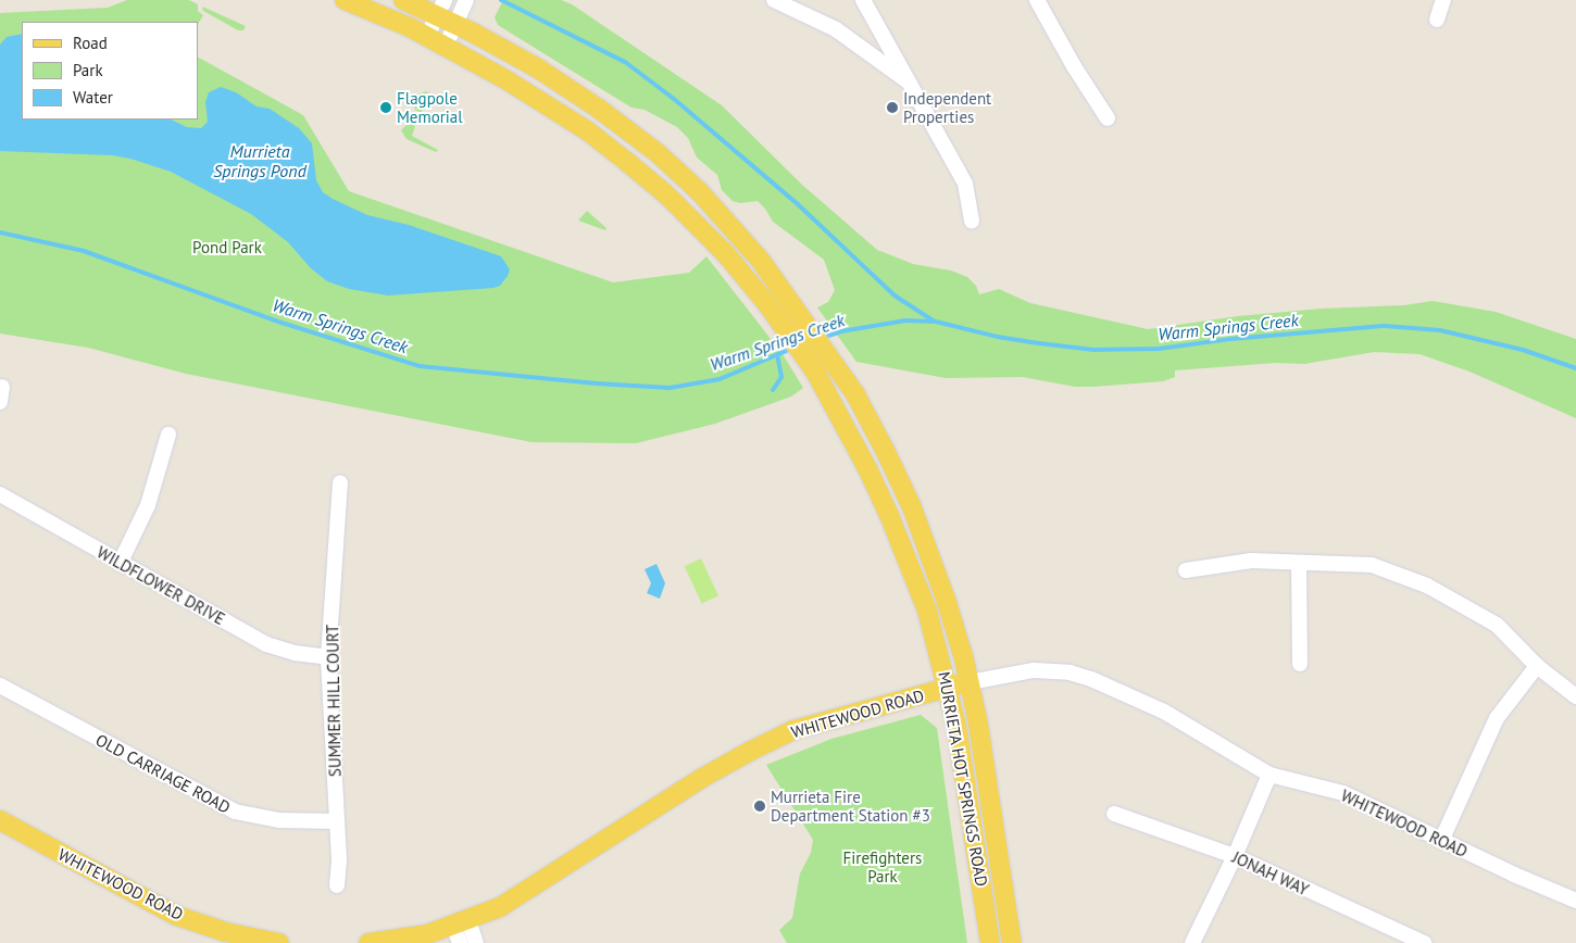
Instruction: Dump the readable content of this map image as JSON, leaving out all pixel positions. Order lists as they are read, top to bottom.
{
  "streets": {
    "main road": ["WHITEWOOD ROAD", "MURRIETA HOT SPRINGS ROAD"],
    "street": [
      "WILDFLOWER DRIVE",
      "SUMMER HILL COURT",
      "OLD CARRIAGE ROAD",
      "JONAH WAY"
    ]
  },
  "crossings": [
    ["WILDFLOWER DRIVE", "SUMMER HILL COURT"],
    ["SUMMER HILL COURT", "OLD CARRIAGE ROAD"],
    ["WHITEWOOD ROAD", "MURRIETA HOT SPRINGS ROAD"]
  ],
  "water": ["Murrieta Springs Pond", "Warm Springs Creek"],
  "parks": ["Pond Park", "Firefighters Park"],
  "places": ["Flagpole Memorial", "Independent Properties", "Murrieta Fire Department Station #3"],
  "legend": ["Road", "Park", "Water"]
}
